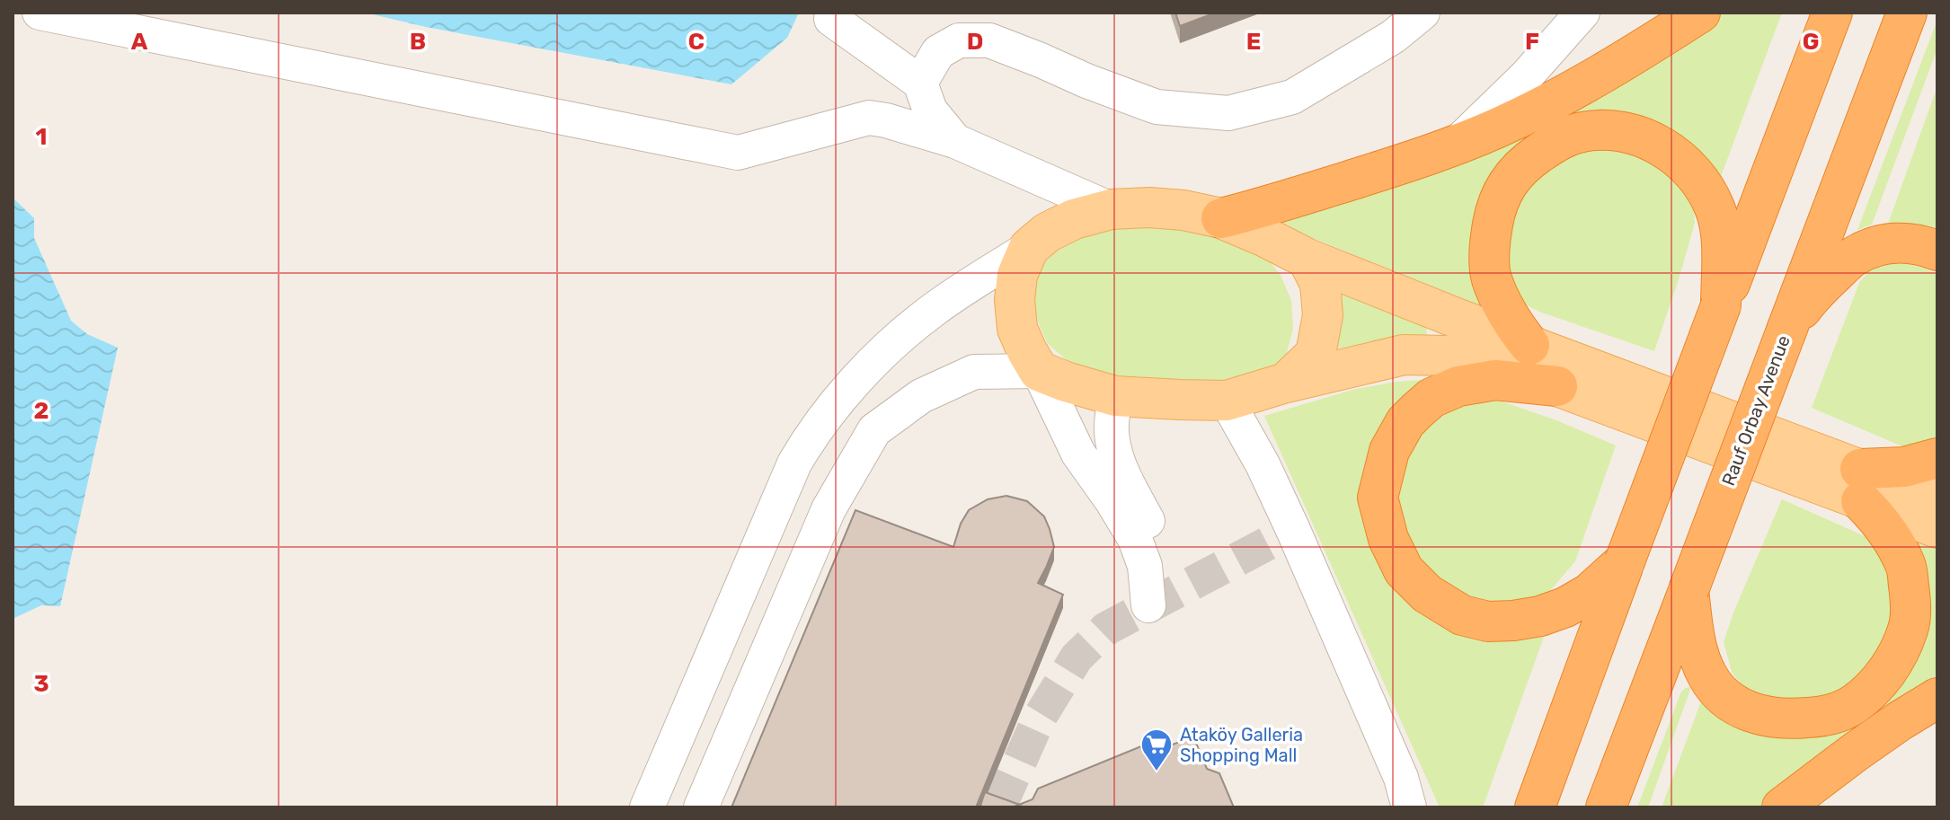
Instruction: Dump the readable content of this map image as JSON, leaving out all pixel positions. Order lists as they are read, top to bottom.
{
  "streets": {
    "highway": ["Rauf Orbay Avenue"]
  },
  "places": {
    "supermarket": ["Ataköy Galleria Shopping Mall"]
  },
  "grid": {
    "columns": [
      "A",
      "B",
      "C",
      "D",
      "E",
      "F",
      "G"
    ],
    "rows": ["1", "2", "3"]
  }
}
